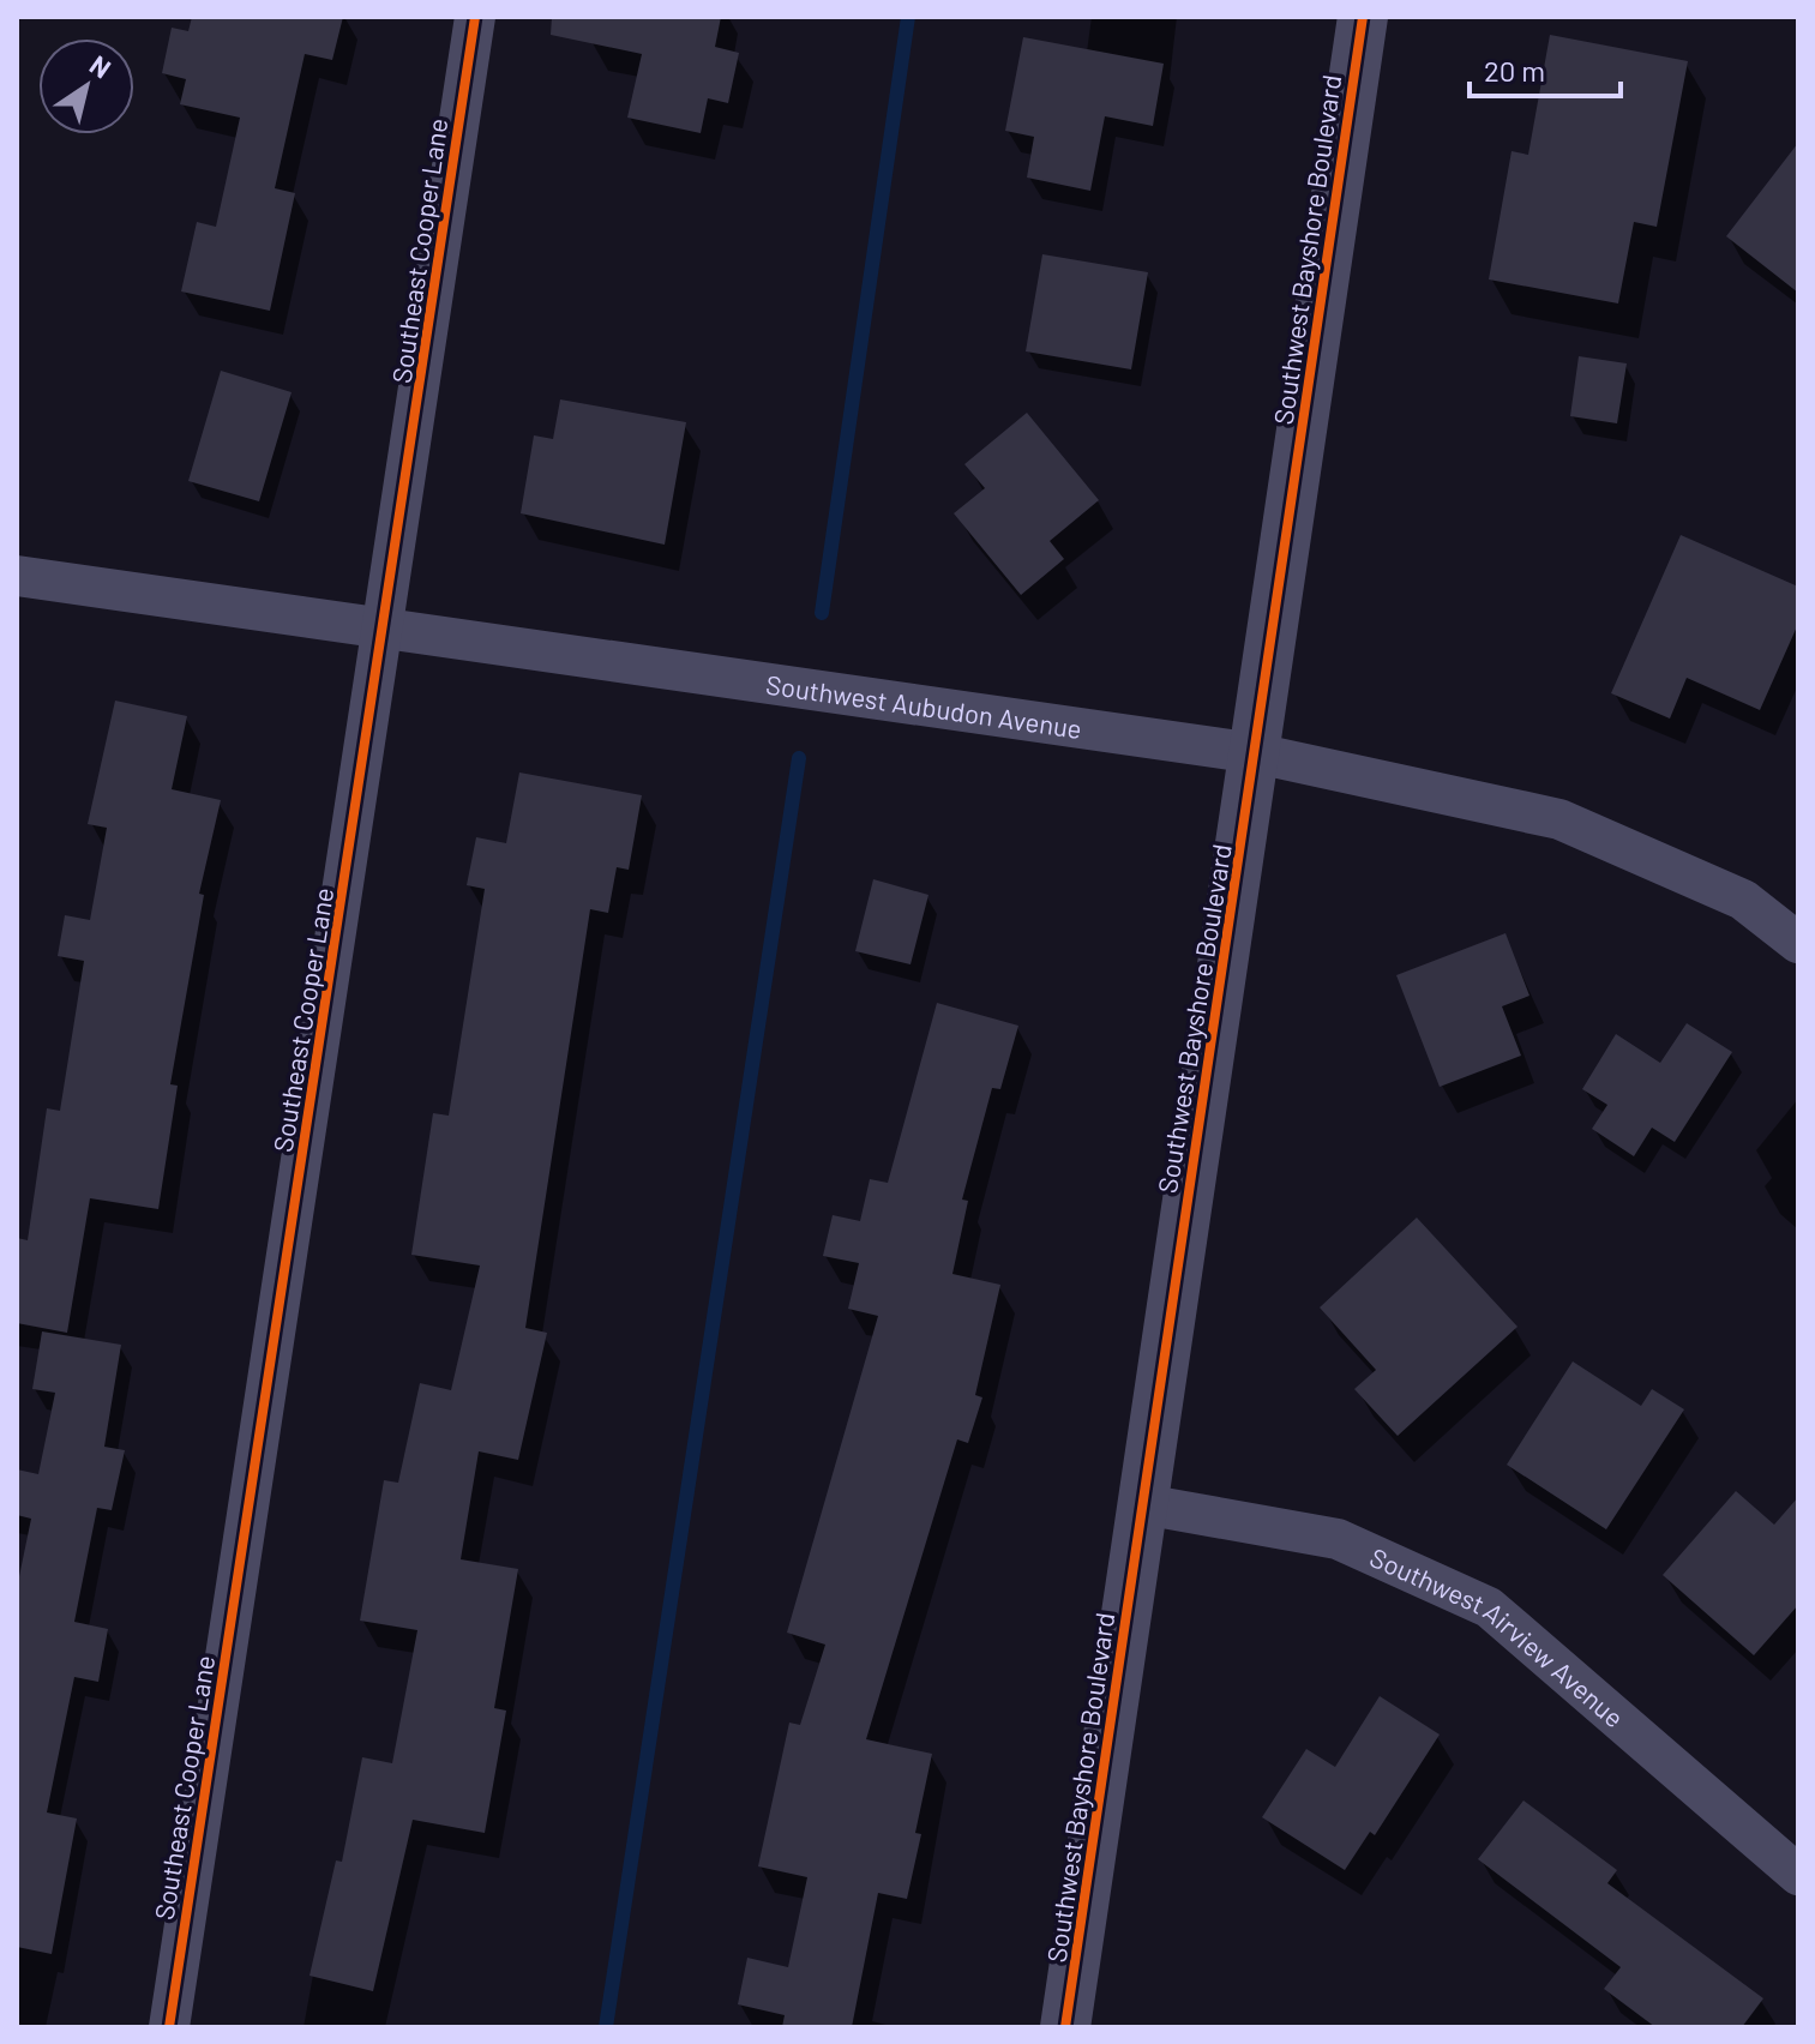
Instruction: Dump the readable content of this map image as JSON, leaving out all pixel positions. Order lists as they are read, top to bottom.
{
  "streets": {
    "street": [
      "Southwest Bayshore Boulevard",
      "Southeast Cooper Lane",
      "Southwest Aubudon Avenue",
      "Southwest Airview Avenue"
    ]
  },
  "crossings": [
    ["Southwest Bayshore Boulevard", "Southwest Aubudon Avenue"],
    ["Southwest Bayshore Boulevard", "Southwest Airview Avenue"],
    ["Southeast Cooper Lane", "Southwest Aubudon Avenue"]
  ],
  "scale_bar": "20 m",
  "north": "top right"
}
